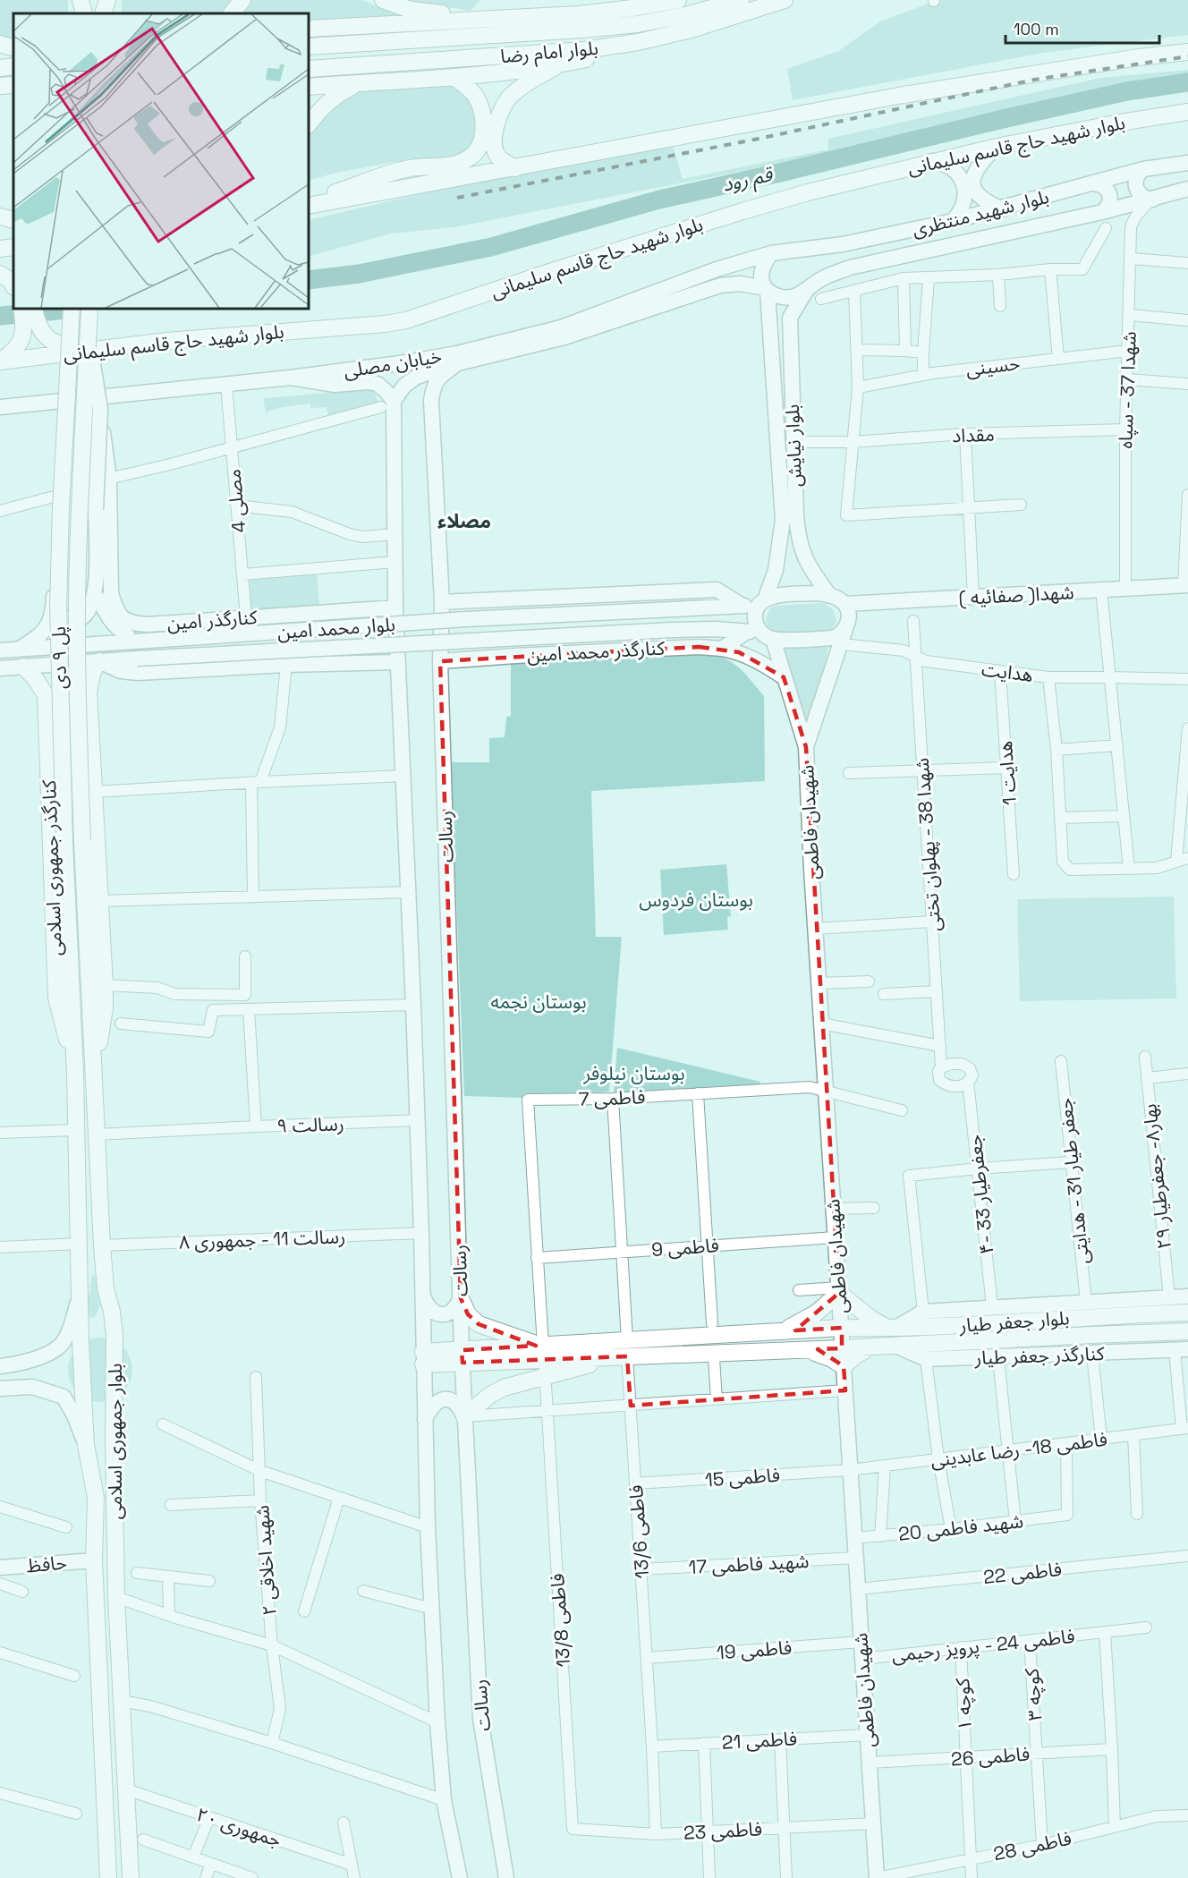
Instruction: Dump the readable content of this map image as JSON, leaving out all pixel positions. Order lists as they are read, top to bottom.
{
  "streets": {
    "main road": [
      "بلوار امام رضا",
      "بلوار شهید حاج قاسم سلیمانی",
      "بلوار شهید منتظری",
      "خیابان مصلی",
      "بلوار نیایش",
      "شهدا( صفائیه )",
      "کنارگذر امین",
      "بلوار محمد امین",
      "کنارگذر محمد امین",
      "پل ۹ دی",
      "شهیدان فاطمی",
      "رسالت",
      "کنارگذر جمهوری اسلامی",
      "بلوار جعفر طیار",
      "کنارگذر جعفر طیار",
      "بلوار جمهوری اسلامی",
      "حافظ"
    ],
    "street": [
      "حسینی",
      "شهدا 37 - سپاه",
      "مقداد",
      "مصلی 4",
      "هدایت",
      "هدایت 1",
      "شهدا 38 - پهلوان تختی",
      "فاطمی 7",
      "رسالت ۹",
      "بهار۸- جعفرطیار ۲۹",
      "جعفر طیار 31 - هدایتی",
      "۴- جعفرطیار 33",
      "رسالت 11 - جمهوری ۸",
      "فاطمی 9",
      "فاطمی 18- رضا عابدینی",
      "فاطمی 15",
      "شهید فاطمی 20",
      "فاطمی 13/6",
      "شهید اخلاقی ۲",
      "شهید فاطمی 17",
      "فاطمی 22",
      "فاطمی 13/8",
      "فاطمی 24 - پرویز رحیمی",
      "فاطمی 19",
      "کوچه ۳",
      "کوچه ۱",
      "فاطمی 21",
      "فاطمی 26",
      "جمهوری ۲۰",
      "فاطمی 23",
      "فاطمی 28"
    ]
  },
  "crossings": [
    ["بلوار شهید حاج قاسم سلیمانی", "پل ۹ دی"],
    ["بلوار شهید منتظری", "خیابان مصلی"],
    ["بلوار شهید منتظری", "شهدا 37 - سپاه"],
    ["بلوار شهید منتظری", "بلوار نیایش"],
    ["خیابان مصلی", "بلوار نیایش"],
    ["خیابان مصلی", "مصلی 4"],
    ["حسینی", "شهدا 37 - سپاه"],
    ["شهدا 37 - سپاه", "مقداد"],
    ["شهدا 37 - سپاه", "شهدا( صفائیه )"],
    ["مقداد", "بلوار نیایش"],
    ["بلوار نیایش", "بلوار محمد امین"],
    ["بلوار نیایش", "شهیدان فاطمی"],
    ["مصلی 4", "کنارگذر امین"],
    ["کنارگذر امین", "رسالت"],
    ["بلوار محمد امین", "هدایت"],
    ["بلوار محمد امین", "شهیدان فاطمی"],
    ["کنارگذر محمد امین", "شهیدان فاطمی"],
    ["کنارگذر محمد امین", "رسالت"],
    ["پل ۹ دی", "بلوار جمهوری اسلامی"],
    ["هدایت", "هدایت 1"],
    ["هدایت", "شهدا 38 - پهلوان تختی"],
    ["شهیدان فاطمی", "فاطمی 7"],
    ["شهیدان فاطمی", "فاطمی 9"],
    ["شهیدان فاطمی", "بلوار جعفر طیار"],
    ["شهیدان فاطمی", "فاطمی 18- رضا عابدینی"],
    ["شهیدان فاطمی", "فاطمی 15"],
    ["شهیدان فاطمی", "شهید فاطمی 20"],
    ["شهیدان فاطمی", "شهید فاطمی 17"],
    ["شهیدان فاطمی", "فاطمی 22"],
    ["شهیدان فاطمی", "فاطمی 24 - پرویز رحیمی"],
    ["شهیدان فاطمی", "فاطمی 19"],
    ["شهیدان فاطمی", "فاطمی 21"],
    ["شهیدان فاطمی", "فاطمی 26"],
    ["شهیدان فاطمی", "فاطمی 23"],
    ["شهیدان فاطمی", "فاطمی 28"],
    ["رسالت", "رسالت ۹"],
    ["رسالت", "رسالت 11 - جمهوری ۸"],
    ["شهدا 38 - پهلوان تختی", "۴- جعفرطیار 33"],
    ["کنارگذر جمهوری اسلامی", "بلوار جمهوری اسلامی"],
    ["فاطمی 7", "فاطمی 13/8"],
    ["رسالت 11 - جمهوری ۸", "بلوار جمهوری اسلامی"],
    ["فاطمی 9", "فاطمی 13/8"],
    ["بلوار جعفر طیار", "کنارگذر جعفر طیار"],
    ["بلوار جعفر طیار", "فاطمی 13/6"],
    ["بلوار جعفر طیار", "فاطمی 13/8"],
    ["بلوار جمهوری اسلامی", "حافظ"],
    ["بلوار جمهوری اسلامی", "جمهوری ۲۰"],
    ["فاطمی 18- رضا عابدینی", "فاطمی 15"],
    ["فاطمی 18- رضا عابدینی", "شهید فاطمی 20"],
    ["فاطمی 15", "فاطمی 13/6"],
    ["فاطمی 13/6", "شهید فاطمی 17"],
    ["فاطمی 13/6", "فاطمی 19"],
    ["فاطمی 13/6", "فاطمی 21"],
    ["فاطمی 13/6", "فاطمی 23"],
    ["فاطمی 13/8", "فاطمی 23"],
    ["فاطمی 24 - پرویز رحیمی", "کوچه ۳"],
    ["فاطمی 24 - پرویز رحیمی", "کوچه ۱"],
    ["کوچه ۳", "فاطمی 26"],
    ["کوچه ۳", "فاطمی 28"],
    ["کوچه ۱", "فاطمی 26"],
    ["کوچه ۱", "فاطمی 28"]
  ],
  "districts": ["مصلاء"],
  "water": ["قم رود"],
  "parks": ["بوستان فردوس", "بوستان نجمه", "بوستان نیلوفر"],
  "scale_bar": "100 m"
}
